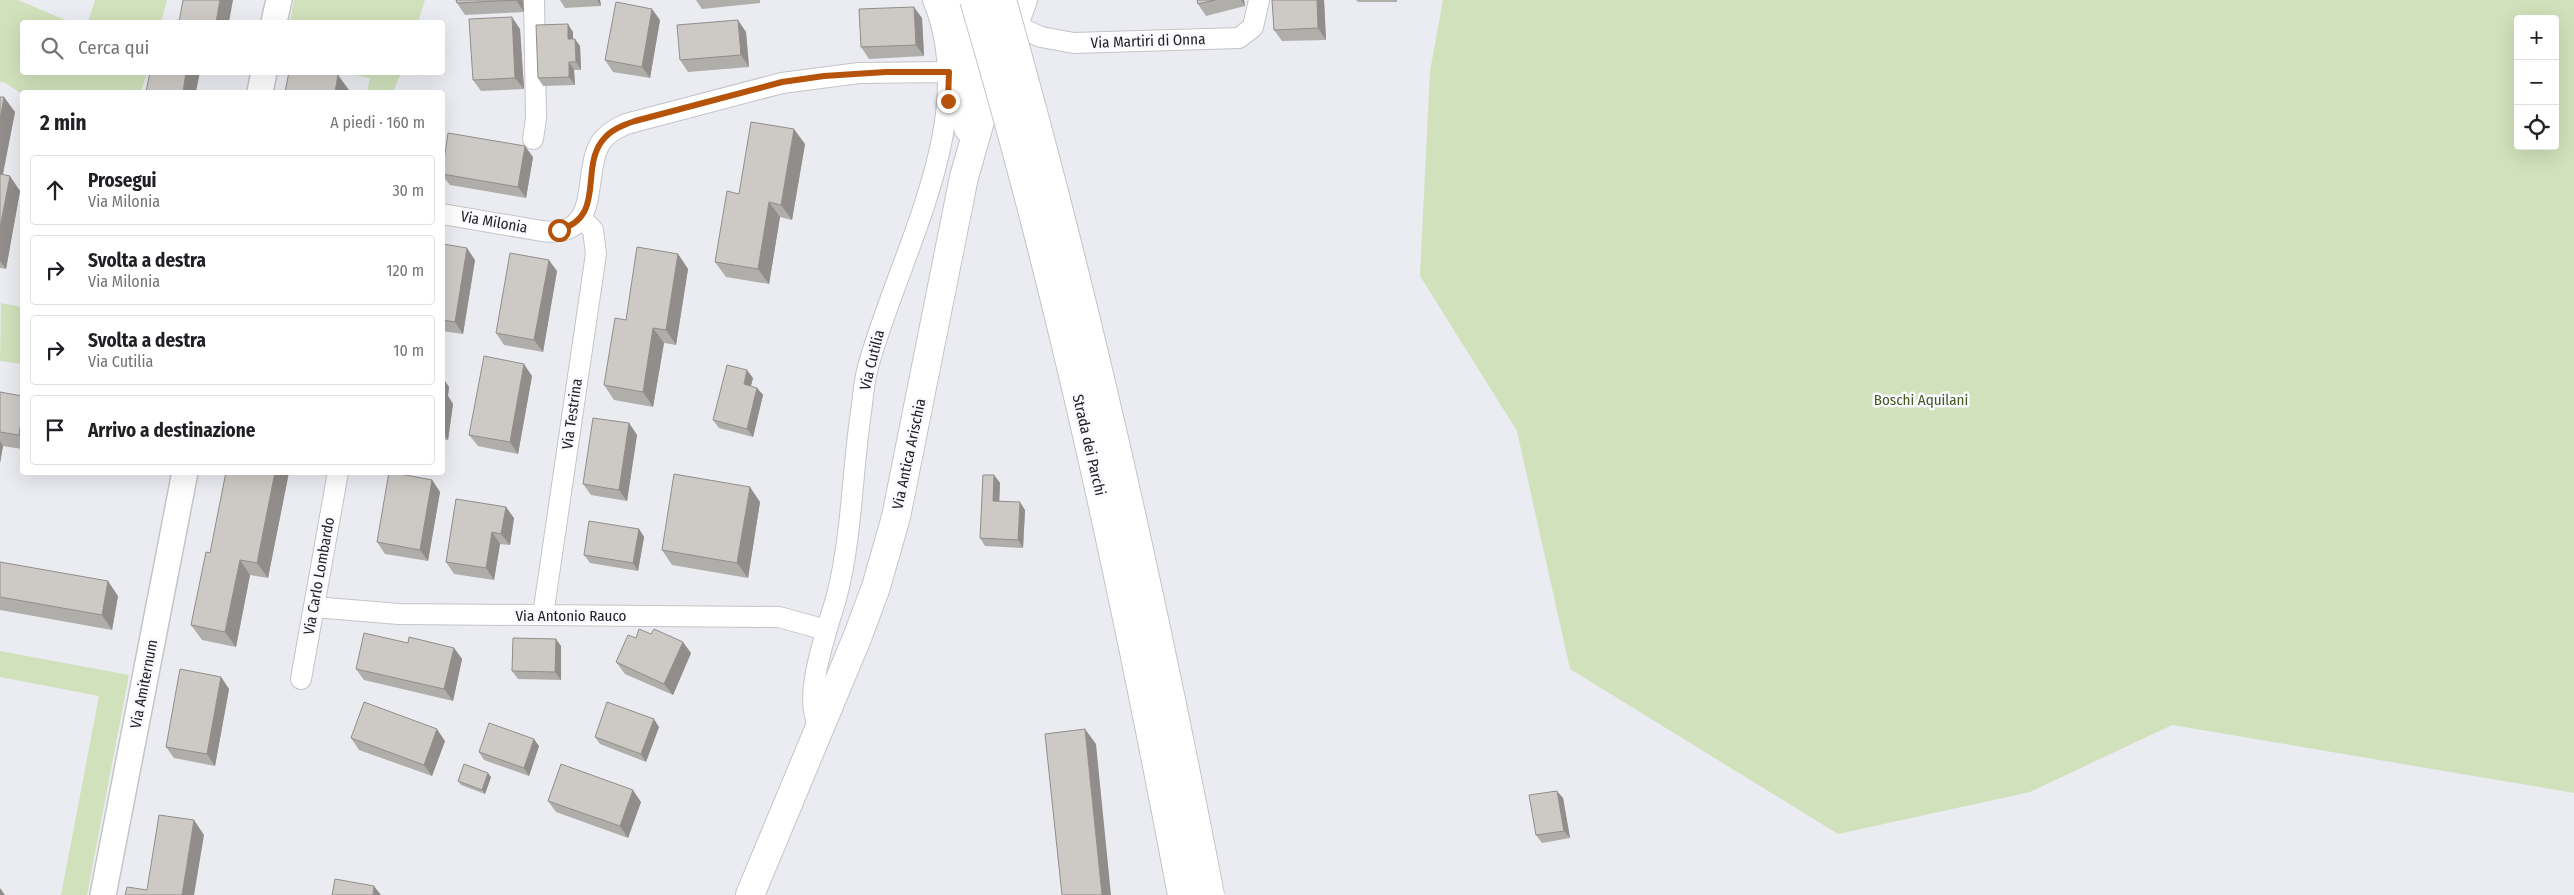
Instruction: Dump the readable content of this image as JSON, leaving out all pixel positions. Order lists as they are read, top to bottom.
{
  "streets": {
    "main road": ["Strada dei Parchi", "Via Antica Arischia"],
    "street": [
      "Via Martiri di Onna",
      "Via Milonia",
      "Via Cutilia",
      "Via Testrina",
      "Via Carlo Lombardo",
      "Via Antonio Rauco",
      "Via Amiternum"
    ]
  },
  "crossings": [
    ["Via Martiri di Onna", "Via Antica Arischia"],
    ["Via Milonia", "Via Testrina"],
    ["Via Cutilia", "Strada dei Parchi"],
    ["Via Cutilia", "Via Antica Arischia"],
    ["Via Cutilia", "Via Antonio Rauco"],
    ["Via Testrina", "Via Antonio Rauco"],
    ["Via Carlo Lombardo", "Via Antonio Rauco"]
  ],
  "parks": ["Boschi Aquilani"],
  "page": {
    "map_buttons": ["+", "−"],
    "search": "Cerca qui",
    "heading": ["2 min", "A piedi · 160 m"],
    "list": [
      ["Prosegui", "Via Milonia", "30 m"],
      ["Svolta a destra", "Via Milonia", "120 m"],
      ["Svolta a destra", "Via Cutilia", "10 m"],
      "Arrivo a destinazione"
    ]
  }
}
